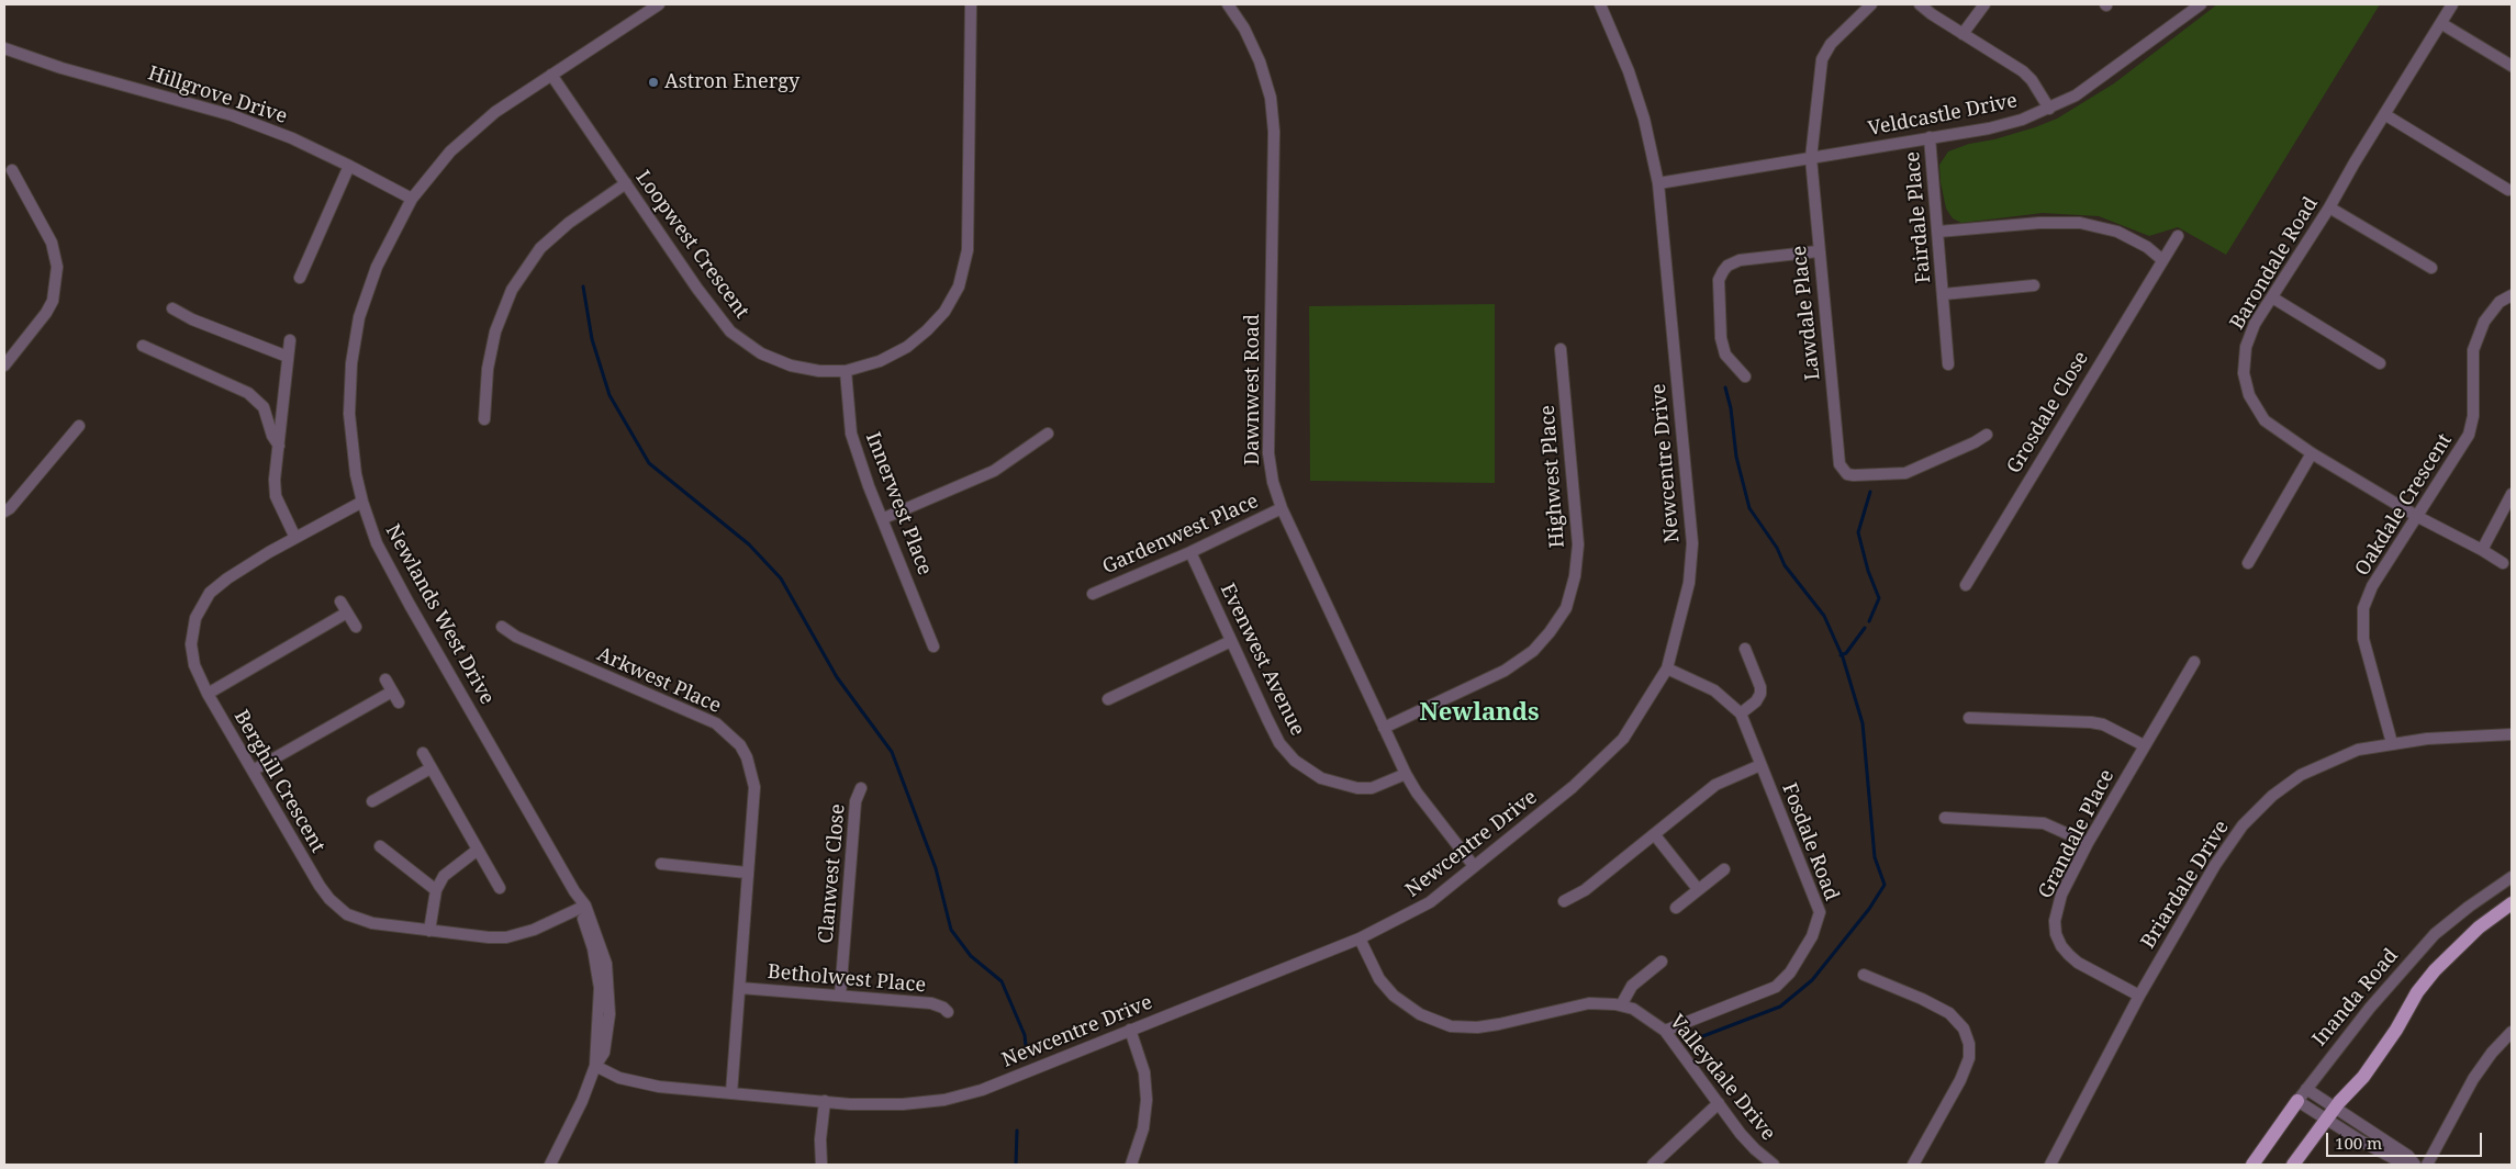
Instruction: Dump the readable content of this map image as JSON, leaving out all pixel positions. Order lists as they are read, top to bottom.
{
  "streets": {
    "main road": ["Inanda Road"],
    "street": [
      "Hillgrove Drive",
      "Veldcastle Drive",
      "Fairdale Place",
      "Loopwest Crescent",
      "Barondale Road",
      "Lawdale Place",
      "Dawnwest Road",
      "Grosdale Close",
      "Newcentre Drive",
      "Highwest Place",
      "Innerwest Place",
      "Oakdale Crescent",
      "Gardenwest Place",
      "Newlands West Drive",
      "Evenwest Avenue",
      "Arkwest Place",
      "Berghill Crescent",
      "Grandale Place",
      "Fosdale Road",
      "Clanwest Close",
      "Briardale Drive",
      "Betholwest Place",
      "Valleydale Drive"
    ]
  },
  "crossings": [
    ["Hillgrove Drive", "Newlands West Drive"],
    ["Veldcastle Drive", "Fairdale Place"],
    ["Veldcastle Drive", "Lawdale Place"],
    ["Veldcastle Drive", "Newcentre Drive"],
    ["Loopwest Crescent", "Innerwest Place"],
    ["Loopwest Crescent", "Newlands West Drive"],
    ["Barondale Road", "Oakdale Crescent"],
    ["Dawnwest Road", "Newcentre Drive"],
    ["Dawnwest Road", "Highwest Place"],
    ["Dawnwest Road", "Gardenwest Place"],
    ["Dawnwest Road", "Evenwest Avenue"],
    ["Newcentre Drive", "Newlands West Drive"],
    ["Newcentre Drive", "Arkwest Place"],
    ["Newcentre Drive", "Valleydale Drive"],
    ["Oakdale Crescent", "Briardale Drive"],
    ["Gardenwest Place", "Evenwest Avenue"],
    ["Newlands West Drive", "Berghill Crescent"],
    ["Arkwest Place", "Betholwest Place"],
    ["Grandale Place", "Briardale Drive"],
    ["Fosdale Road", "Valleydale Drive"],
    ["Clanwest Close", "Betholwest Place"]
  ],
  "districts": ["Newlands"],
  "places": ["Astron Energy"],
  "scale_bar": "100 m"
}
